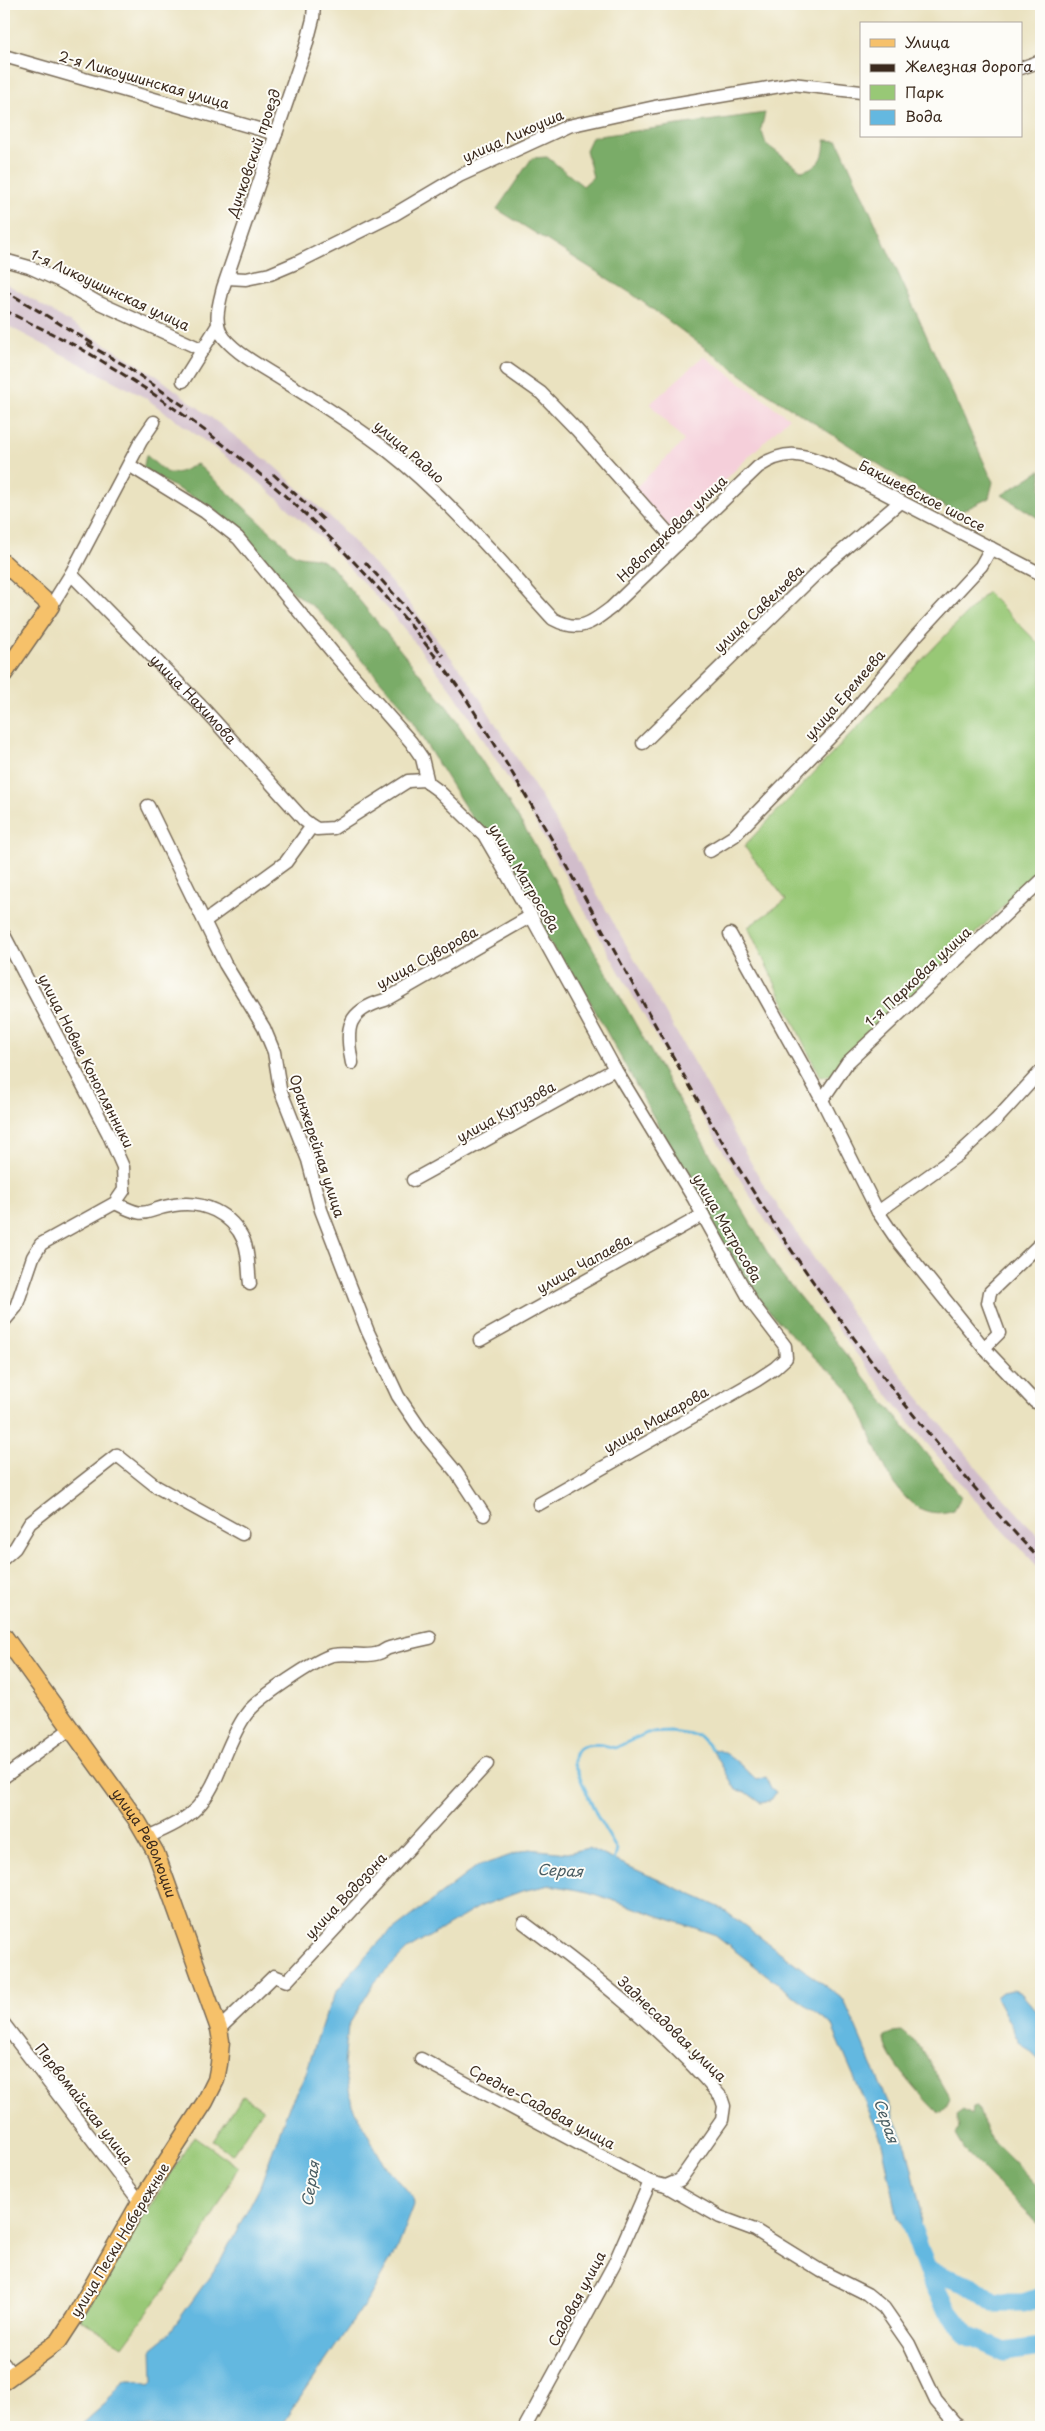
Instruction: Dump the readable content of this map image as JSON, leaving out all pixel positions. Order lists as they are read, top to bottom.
{
  "streets": {
    "main road": ["улица Революции", "улица Пески Набережные"],
    "street": [
      "2-я Ликоушинская улица",
      "улица Ликоуша",
      "Дичковский проезд",
      "1-я Ликоушинская улица",
      "улица Радио",
      "Бакшеевское шоссе",
      "Новопарковая улица",
      "улица Савельева",
      "улица Еремеева",
      "улица Нахимова",
      "улица Матросова",
      "улица Суворова",
      "1-я Парковая улица",
      "улица Новые Коноплянники",
      "улица Кутузова",
      "Оранжерейная улица",
      "улица Чапаева",
      "улица Макарова",
      "улица Водозона",
      "Заднесадовая улица",
      "Первомайская улица",
      "Средне-Садовая улица",
      "Садовая улица"
    ]
  },
  "crossings": [
    ["2-я Ликоушинская улица", "Дичковский проезд"],
    ["улица Ликоуша", "Дичковский проезд"],
    ["Дичковский проезд", "улица Радио"],
    ["улица Радио", "Новопарковая улица"],
    ["Бакшеевское шоссе", "Новопарковая улица"],
    ["Бакшеевское шоссе", "улица Савельева"],
    ["Бакшеевское шоссе", "улица Еремеева"],
    ["улица Матросова", "улица Суворова"],
    ["улица Матросова", "улица Кутузова"],
    ["улица Матросова", "улица Чапаева"],
    ["улица Матросова", "улица Макарова"],
    ["улица Революции", "улица Водозона"],
    ["улица Революции", "улица Пески Набережные"],
    ["Первомайская улица", "улица Пески Набережные"],
    ["Средне-Садовая улица", "Садовая улица"]
  ],
  "water": ["Серая"],
  "legend": [
    "Улица",
    "Железная дорога",
    "Парк",
    "Вода"
  ]
}
